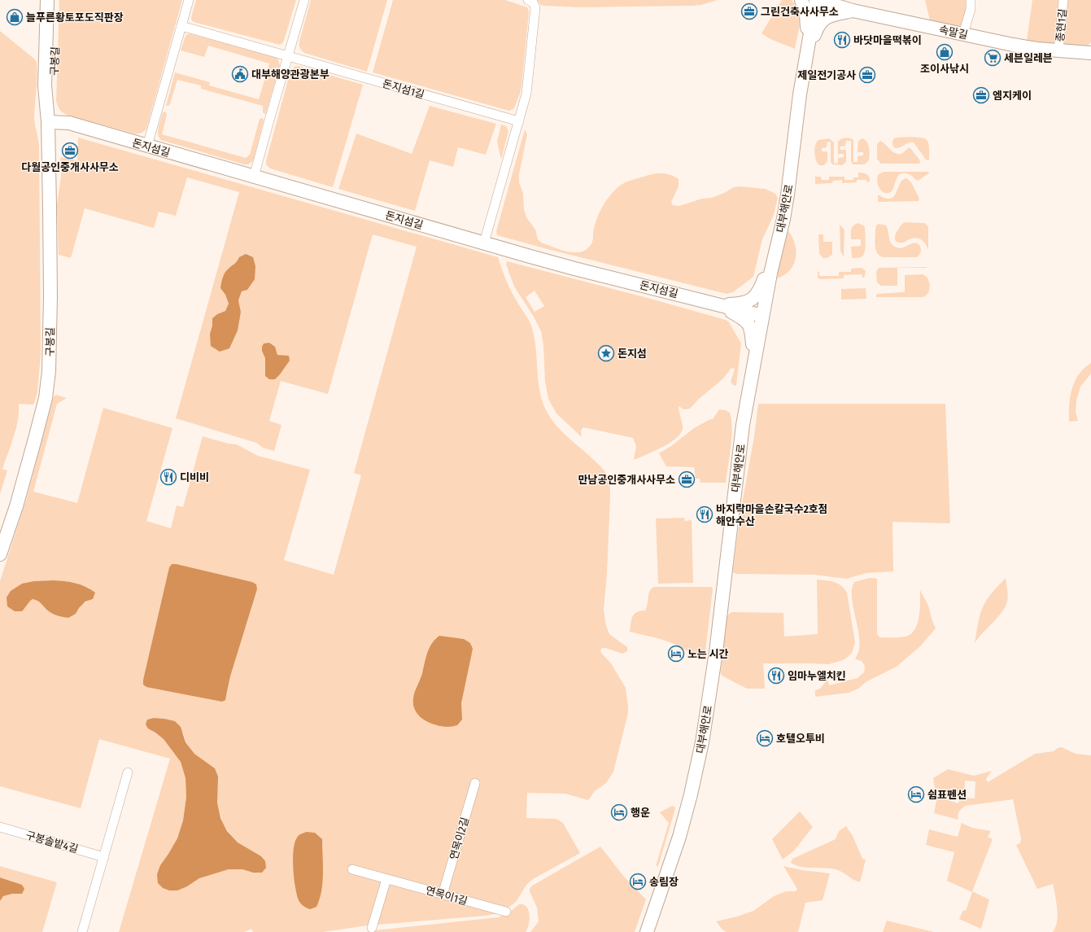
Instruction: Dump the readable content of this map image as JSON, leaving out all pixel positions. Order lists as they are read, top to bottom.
{
  "streets": {
    "street": [
      "종현1길",
      "속말길",
      "구봉길",
      "돈지섬1길",
      "돈지섬길",
      "대부해안로",
      "연목이2길",
      "구봉솔밭4길",
      "연목이1길"
    ]
  },
  "crossings": [
    ["종현1길", "속말길"],
    ["속말길", "대부해안로"],
    ["구봉길", "돈지섬길"],
    ["돈지섬길", "대부해안로"],
    ["연목이2길", "연목이1길"]
  ],
  "places": {
    "office": [
      "그린건축사사무소",
      "제일전기공사",
      "엠지케이",
      "다월공인중개사사무소",
      "만남공인중개사사무소"
    ],
    "shop": ["늘푸른황토포도직판장", "조이사낚시"],
    "restaurant": [
      "바닷마을떡볶이",
      "디비비",
      "바지락마을손칼국수2호점 해안수산",
      "임마누엘치킨"
    ],
    "supermarket": ["세븐일레븐"],
    "public building": ["대부해양관광본부"],
    "place": ["돈지섬"],
    "hotel": [
      "노는 시간",
      "호텔오투비",
      "쉼표펜션",
      "행운",
      "송림장"
    ]
  }
}
